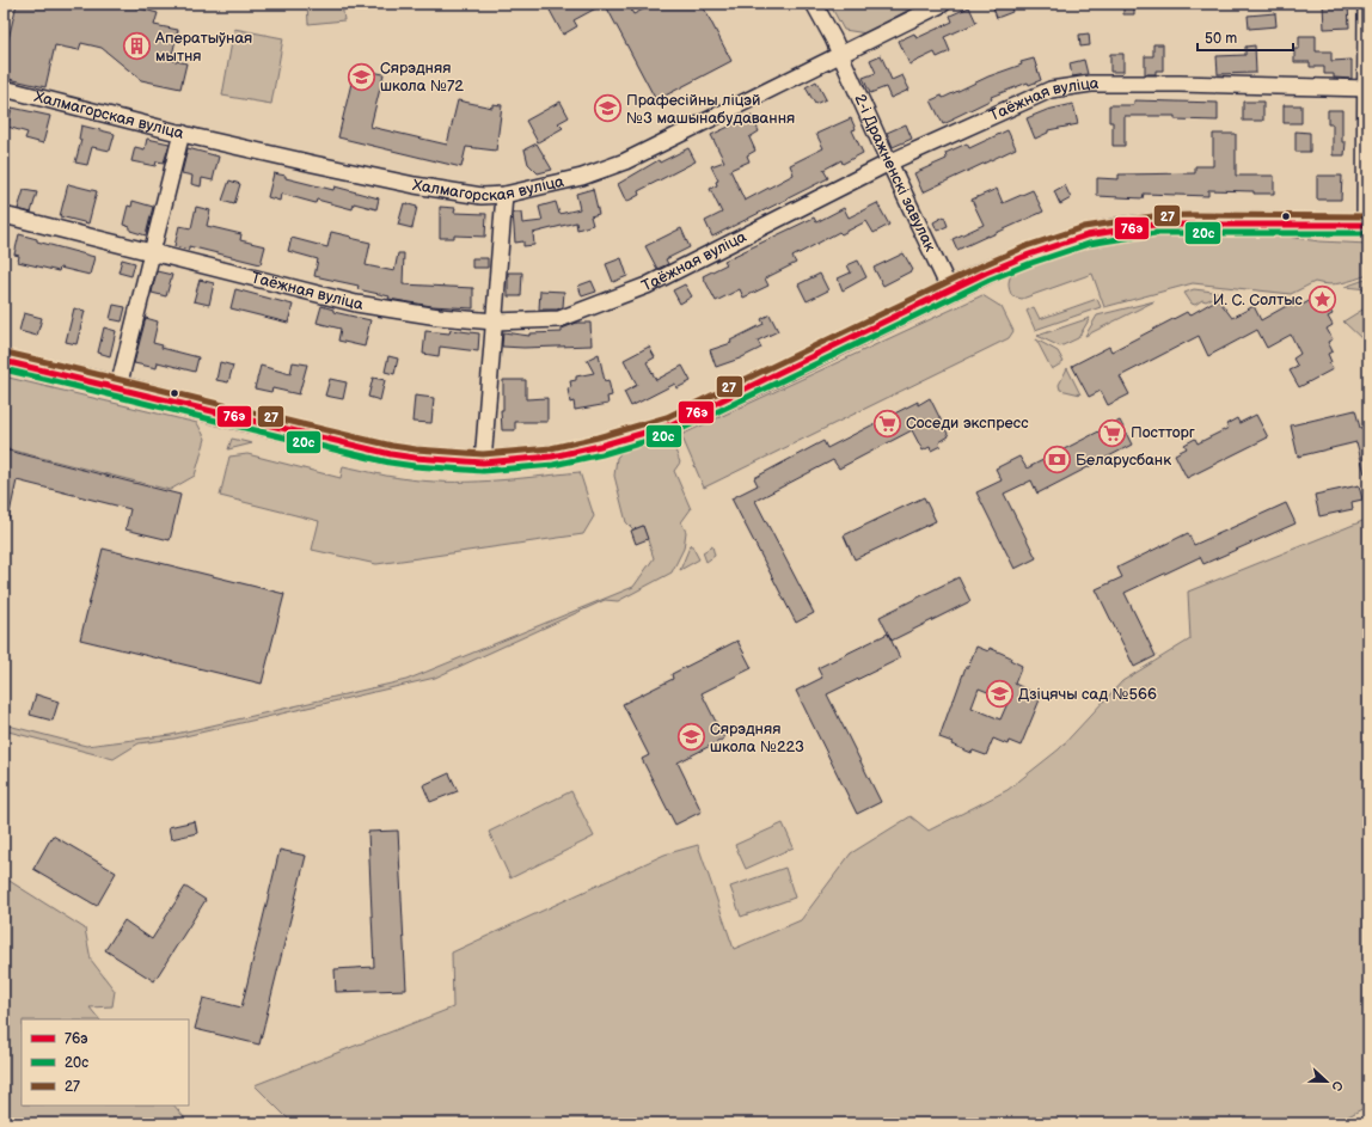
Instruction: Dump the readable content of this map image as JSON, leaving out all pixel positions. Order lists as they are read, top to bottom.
{
  "streets": {
    "street": ["Таёжная вуліца", "Халмагорская вуліца", "2-і Дражненскі завулак"]
  },
  "crossings": [
    ["Таёжная вуліца", "2-і Дражненскі завулак"],
    ["Халмагорская вуліца", "2-і Дражненскі завулак"]
  ],
  "places": {
    "building": ["Аператыўная мытня"],
    "school or university": [
      "Сярэдняя школа №72",
      "Прафесійны ліцэй №3 машынабудавання",
      "Дзіцячы сад №566",
      "Сярэдняя школа №223"
    ],
    "place": ["И. С. Солтыс"],
    "supermarket": ["Соседи экспресс", "Постторг"],
    "bank": ["Беларусбанк"]
  },
  "lines": ["transit line 27", "transit line 76э", "transit line 20с"],
  "legend": ["76э", "20с", "27"],
  "scale_bar": "50 m",
  "north": "right"
}
